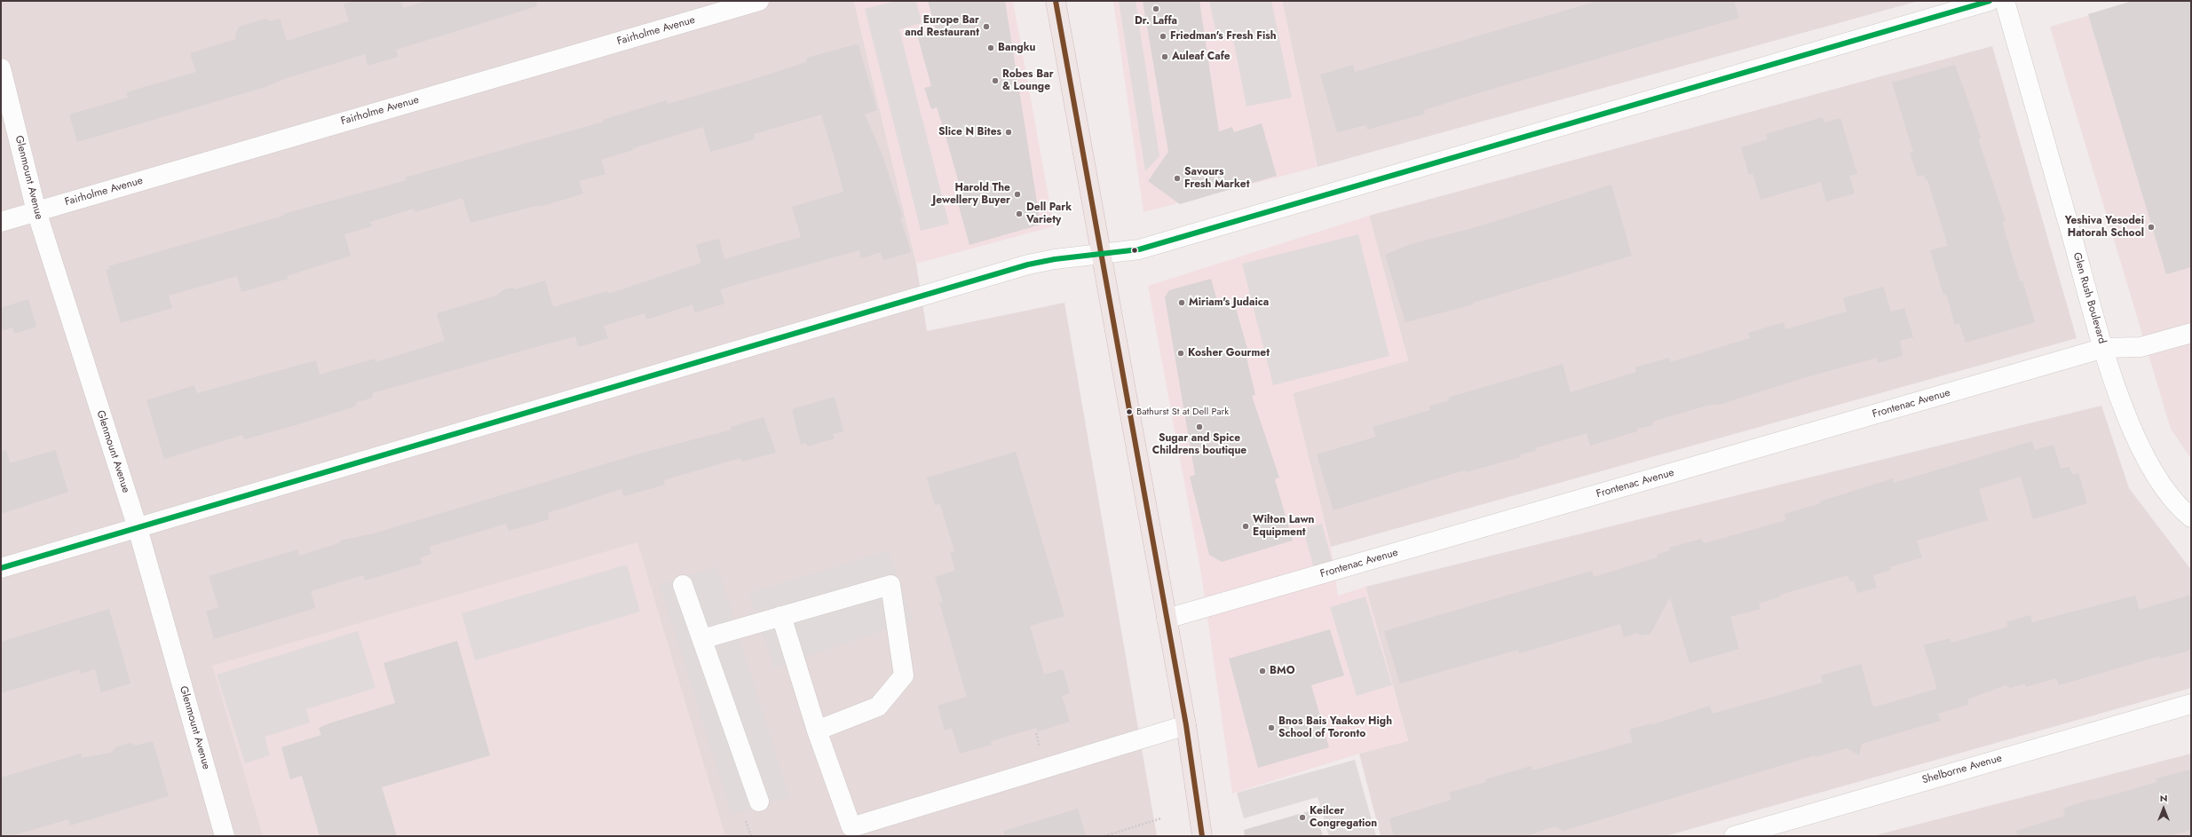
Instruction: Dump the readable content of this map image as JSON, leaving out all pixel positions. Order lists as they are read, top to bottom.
{
  "streets": {
    "street": [
      "Fairholme Avenue",
      "Glenmount Avenue",
      "Glen Rush Boulevard",
      "Frontenac Avenue",
      "Shelborne Avenue"
    ]
  },
  "crossings": [
    ["Fairholme Avenue", "Glenmount Avenue"],
    ["Glen Rush Boulevard", "Frontenac Avenue"]
  ],
  "places": [
    "Dr. Laffa",
    "Europe Bar and Restaurant",
    "Friedman's Fresh Fish",
    "Bangku",
    "Auleaf Cafe",
    "Robes Bar & Lounge",
    "Slice N Bites",
    "Savours Fresh Market",
    "Harold The Jewellery Buyer",
    "Dell Park Variety",
    "Yeshiva Yesodei Hatorah School",
    "Miriam's Judaica",
    "Kosher Gourmet",
    "Bathurst St at Dell Park",
    "Sugar and Spice Childrens boutique",
    "Wilton Lawn Equipment",
    "BMO",
    "Bnos Bais Yaakov High School of Toronto",
    "Keilcer Congregation"
  ],
  "north": "top"
}
